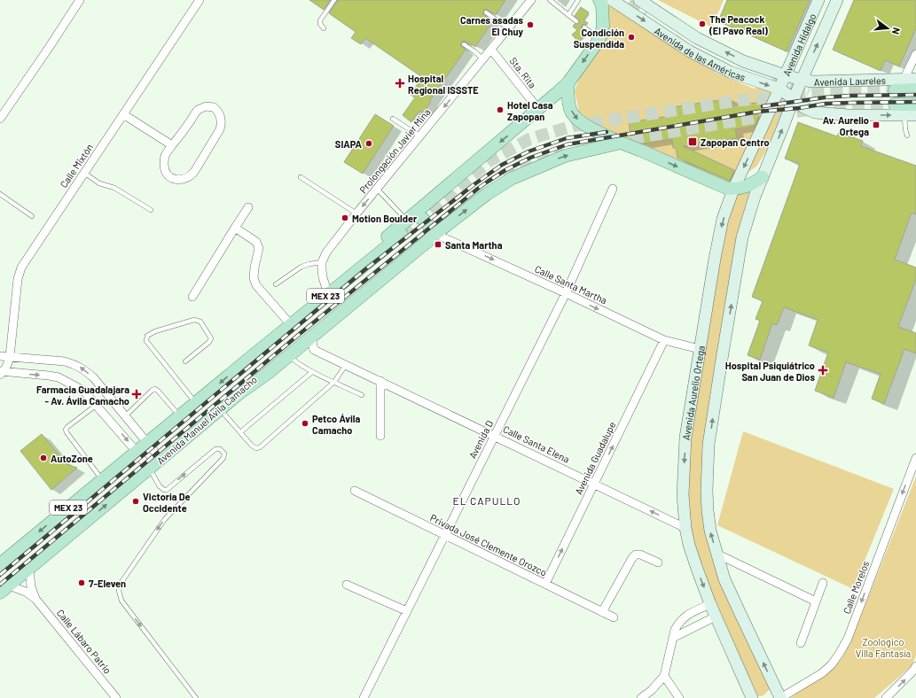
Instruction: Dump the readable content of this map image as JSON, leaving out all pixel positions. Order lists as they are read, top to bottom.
{
  "streets": {
    "main road": [
      "Avenida Hidalgo",
      "Avenida de las Américas",
      "Avenida Laureles",
      "MEX 23",
      "Avenida Aurelio Ortega",
      "Avenida Manuel Ávila Camacho"
    ],
    "street": [
      "Sta. Rita",
      "Prolongación Javier Mina",
      "Calle Mixtón",
      "Calle Santa Martha",
      "Avenida D",
      "Calle Santa Elena",
      "Avenida Guadalupe",
      "Privada José Clemente Orozco",
      "Calle Morelos",
      "Calle Lábaro Patrio"
    ]
  },
  "crossings": [
    ["Avenida Hidalgo", "Avenida de las Américas"],
    ["Avenida Hidalgo", "Avenida Laureles"],
    ["Avenida Hidalgo", "Avenida Aurelio Ortega"],
    ["Avenida de las Américas", "Avenida Laureles"],
    ["Avenida de las Américas", "Avenida Aurelio Ortega"],
    ["Sta. Rita", "Prolongación Javier Mina"],
    ["Calle Santa Martha", "Avenida Aurelio Ortega"],
    ["Calle Santa Martha", "Avenida D"],
    ["Calle Santa Martha", "Avenida Guadalupe"],
    ["Avenida Aurelio Ortega", "Calle Santa Elena"],
    ["Avenida Manuel Ávila Camacho", "Calle Lábaro Patrio"],
    ["Avenida D", "Calle Santa Elena"],
    ["Avenida D", "Privada José Clemente Orozco"],
    ["Calle Santa Elena", "Avenida Guadalupe"],
    ["Avenida Guadalupe", "Privada José Clemente Orozco"]
  ],
  "one_way": ["Prolongación Javier Mina", "Calle Santa Martha", "Avenida Guadalupe"],
  "districts": ["EL CAPULLO"],
  "parks": ["Zoologico Villa Fantasía"],
  "places": {
    "other": [
      "The Peacock (El Pavo Real)",
      "Carnes asadas El Chuy",
      "Condición Suspendida",
      "Hotel Casa Zapopan",
      "SIAPA",
      "Motion Boulder",
      "Petco Ávila Camacho",
      "AutoZone",
      "Victoria De Occidente",
      "7-Eleven"
    ],
    "health": ["Hospital Regional ISSSTE", "Hospital Psiquiátrico San Juan de Dios", "Farmacia Guadalajara - Av. Ávila Camacho"],
    "transit": ["Av. Aurelio Ortega", "Zapopan Centro", "Santa Martha"]
  },
  "north": "right"
}
